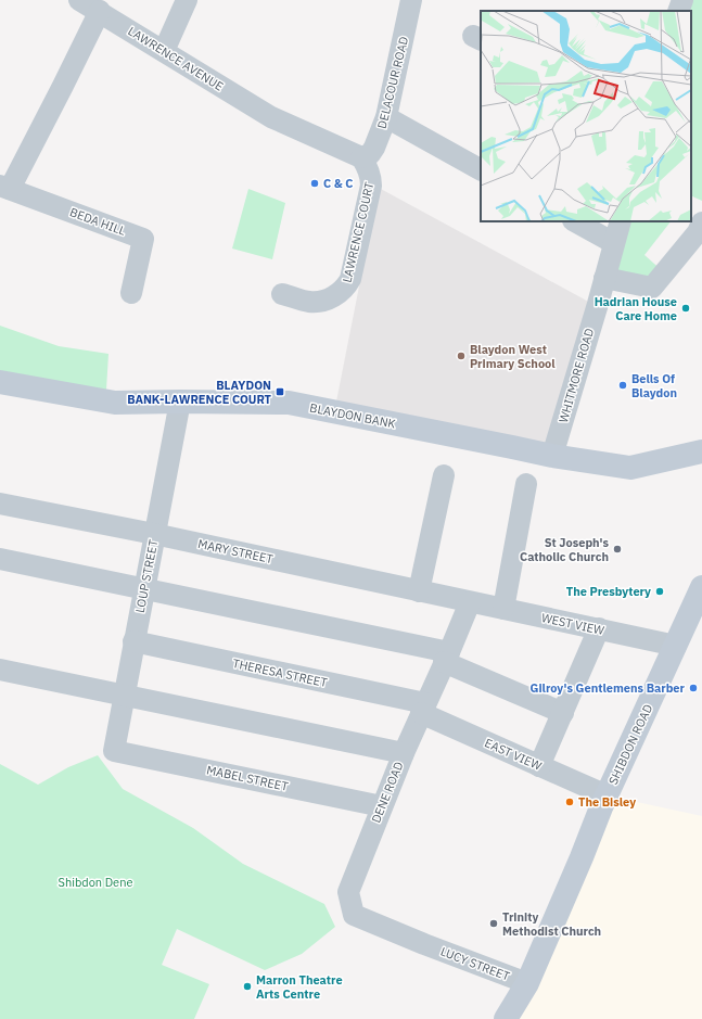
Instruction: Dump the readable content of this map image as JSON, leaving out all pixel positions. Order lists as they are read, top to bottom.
{
  "streets": {
    "street": [
      "LAWRENCE AVENUE",
      "DELACOUR ROAD",
      "BEDA HILL",
      "LAWRENCE COURT",
      "WHITMORE ROAD",
      "BLAYDON BANK",
      "MARY STREET",
      "LOUP STREET",
      "WEST VIEW",
      "THERESA STREET",
      "SHIBDON ROAD",
      "EAST VIEW",
      "MABEL STREET",
      "DENE ROAD",
      "LUCY STREET"
    ]
  },
  "crossings": [
    ["LAWRENCE AVENUE", "DELACOUR ROAD"],
    ["LAWRENCE AVENUE", "LAWRENCE COURT"],
    ["DELACOUR ROAD", "LAWRENCE COURT"],
    ["WHITMORE ROAD", "BLAYDON BANK"],
    ["BLAYDON BANK", "LOUP STREET"],
    ["MARY STREET", "LOUP STREET"],
    ["MARY STREET", "WEST VIEW"],
    ["MARY STREET", "DENE ROAD"],
    ["LOUP STREET", "THERESA STREET"],
    ["LOUP STREET", "MABEL STREET"],
    ["WEST VIEW", "SHIBDON ROAD"],
    ["WEST VIEW", "DENE ROAD"],
    ["THERESA STREET", "EAST VIEW"],
    ["THERESA STREET", "DENE ROAD"],
    ["SHIBDON ROAD", "EAST VIEW"],
    ["SHIBDON ROAD", "LUCY STREET"],
    ["EAST VIEW", "DENE ROAD"],
    ["MABEL STREET", "DENE ROAD"],
    ["DENE ROAD", "LUCY STREET"]
  ],
  "parks": ["Shibdon Dene"],
  "places": {
    "other": [
      "C & C",
      "Hadrian House Care Home",
      "Blaydon West Primary School",
      "Bells Of Blaydon",
      "St Joseph's Catholic Church",
      "The Presbytery",
      "Gilroy's Gentlemens Barber",
      "The Bisley",
      "Trinity Methodist Church",
      "Marron Theatre Arts Centre"
    ],
    "transit": ["BLAYDON BANK-LAWRENCE COURT"]
  }
}
